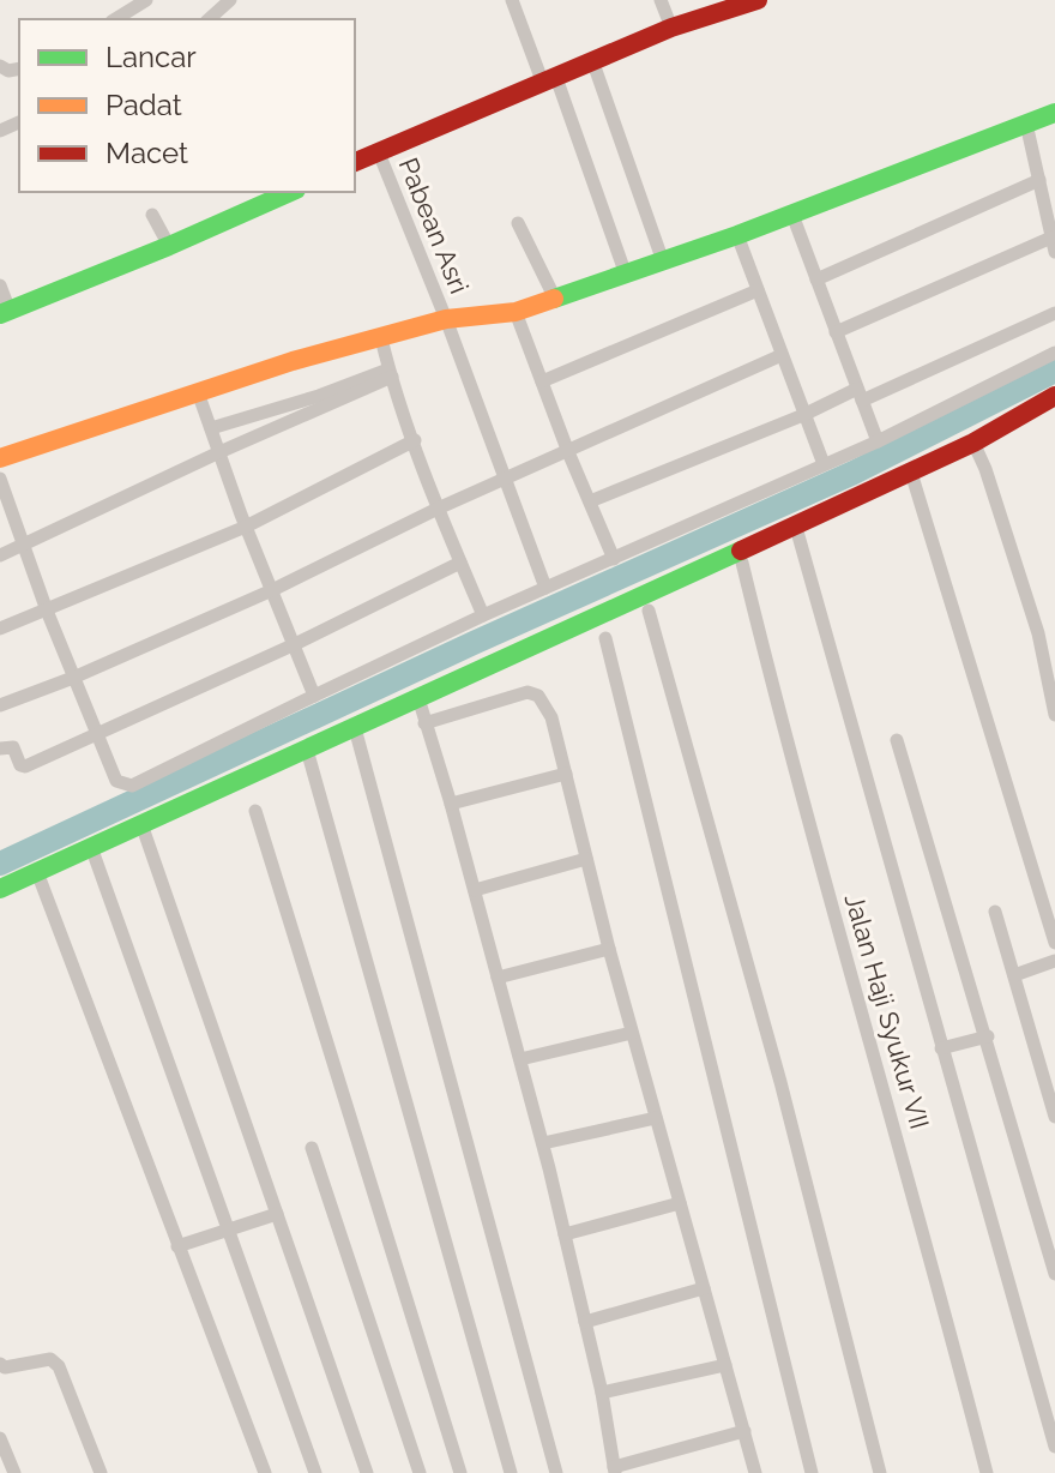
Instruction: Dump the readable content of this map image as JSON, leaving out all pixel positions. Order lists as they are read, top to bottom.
{
  "streets": {
    "street": ["Pabean Asri", "Jalan Haji Syukur VII"]
  },
  "legend": ["Lancar", "Padat", "Macet"]
}
